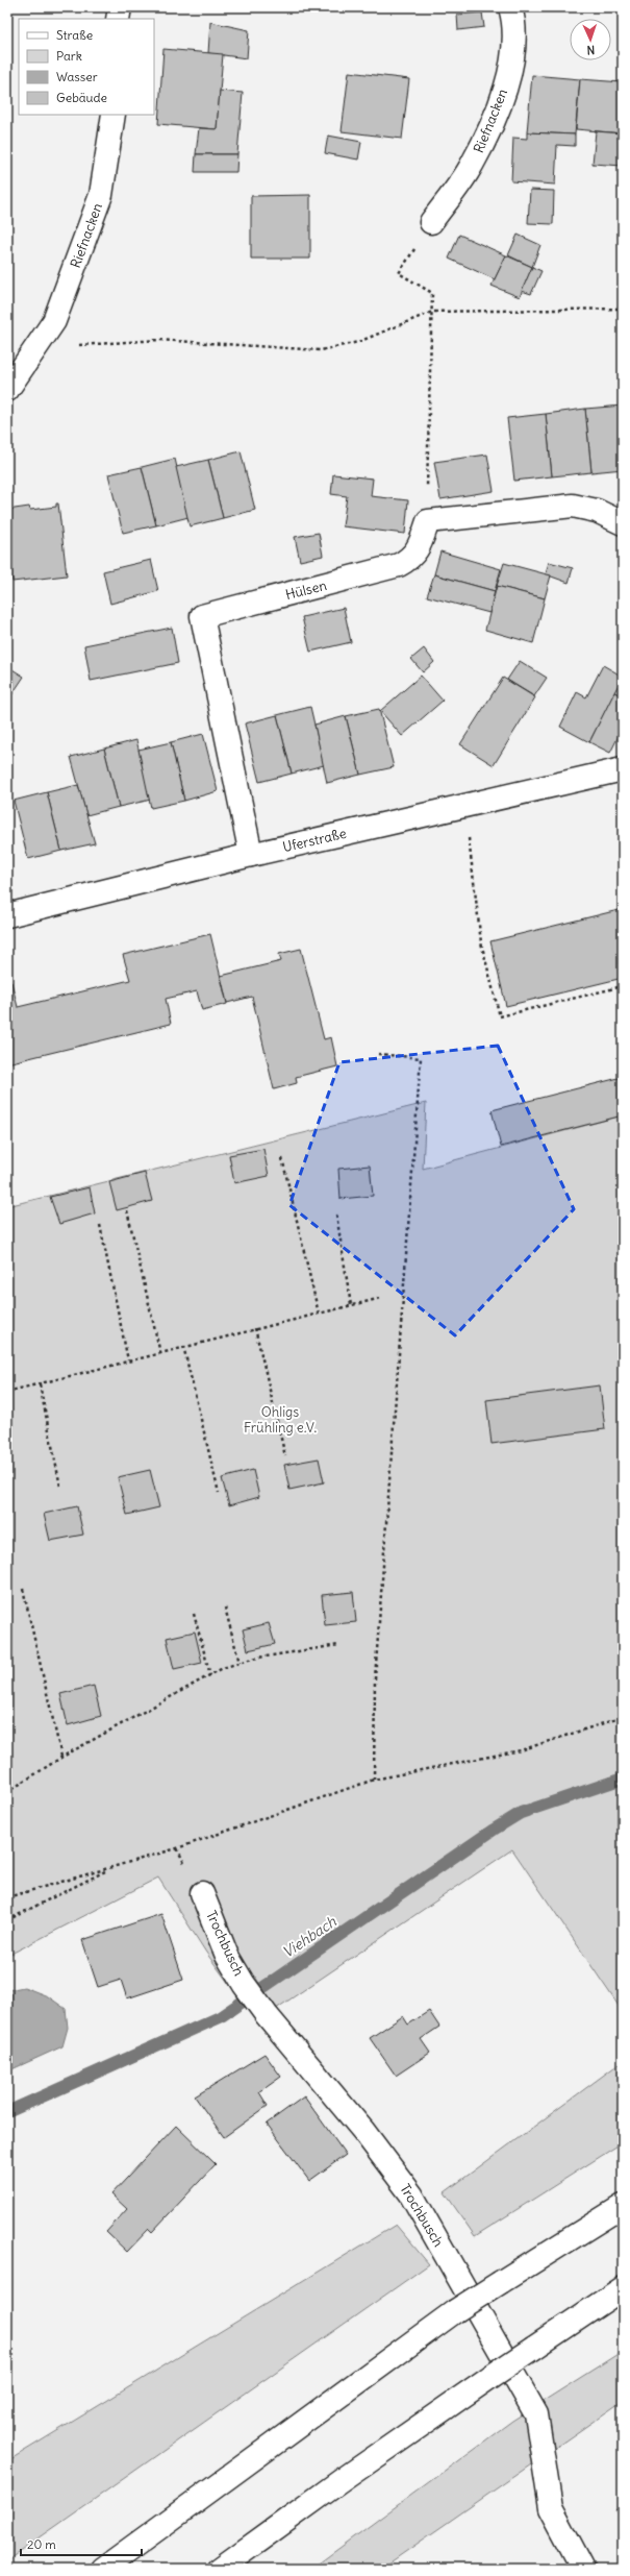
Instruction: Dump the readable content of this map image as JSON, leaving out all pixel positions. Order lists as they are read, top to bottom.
{
  "streets": {
    "main road": [
      "Riefnacken",
      "Hülsen",
      "Uferstraße",
      "Trochbusch"
    ]
  },
  "crossings": [
    ["Hülsen", "Uferstraße"]
  ],
  "water": ["Viehbach"],
  "parks": ["Ohligs Frühling e.V."],
  "legend": [
    "Straße",
    "Park",
    "Wasser",
    "Gebäude"
  ],
  "scale_bar": "20 m",
  "north": "bottom"
}
